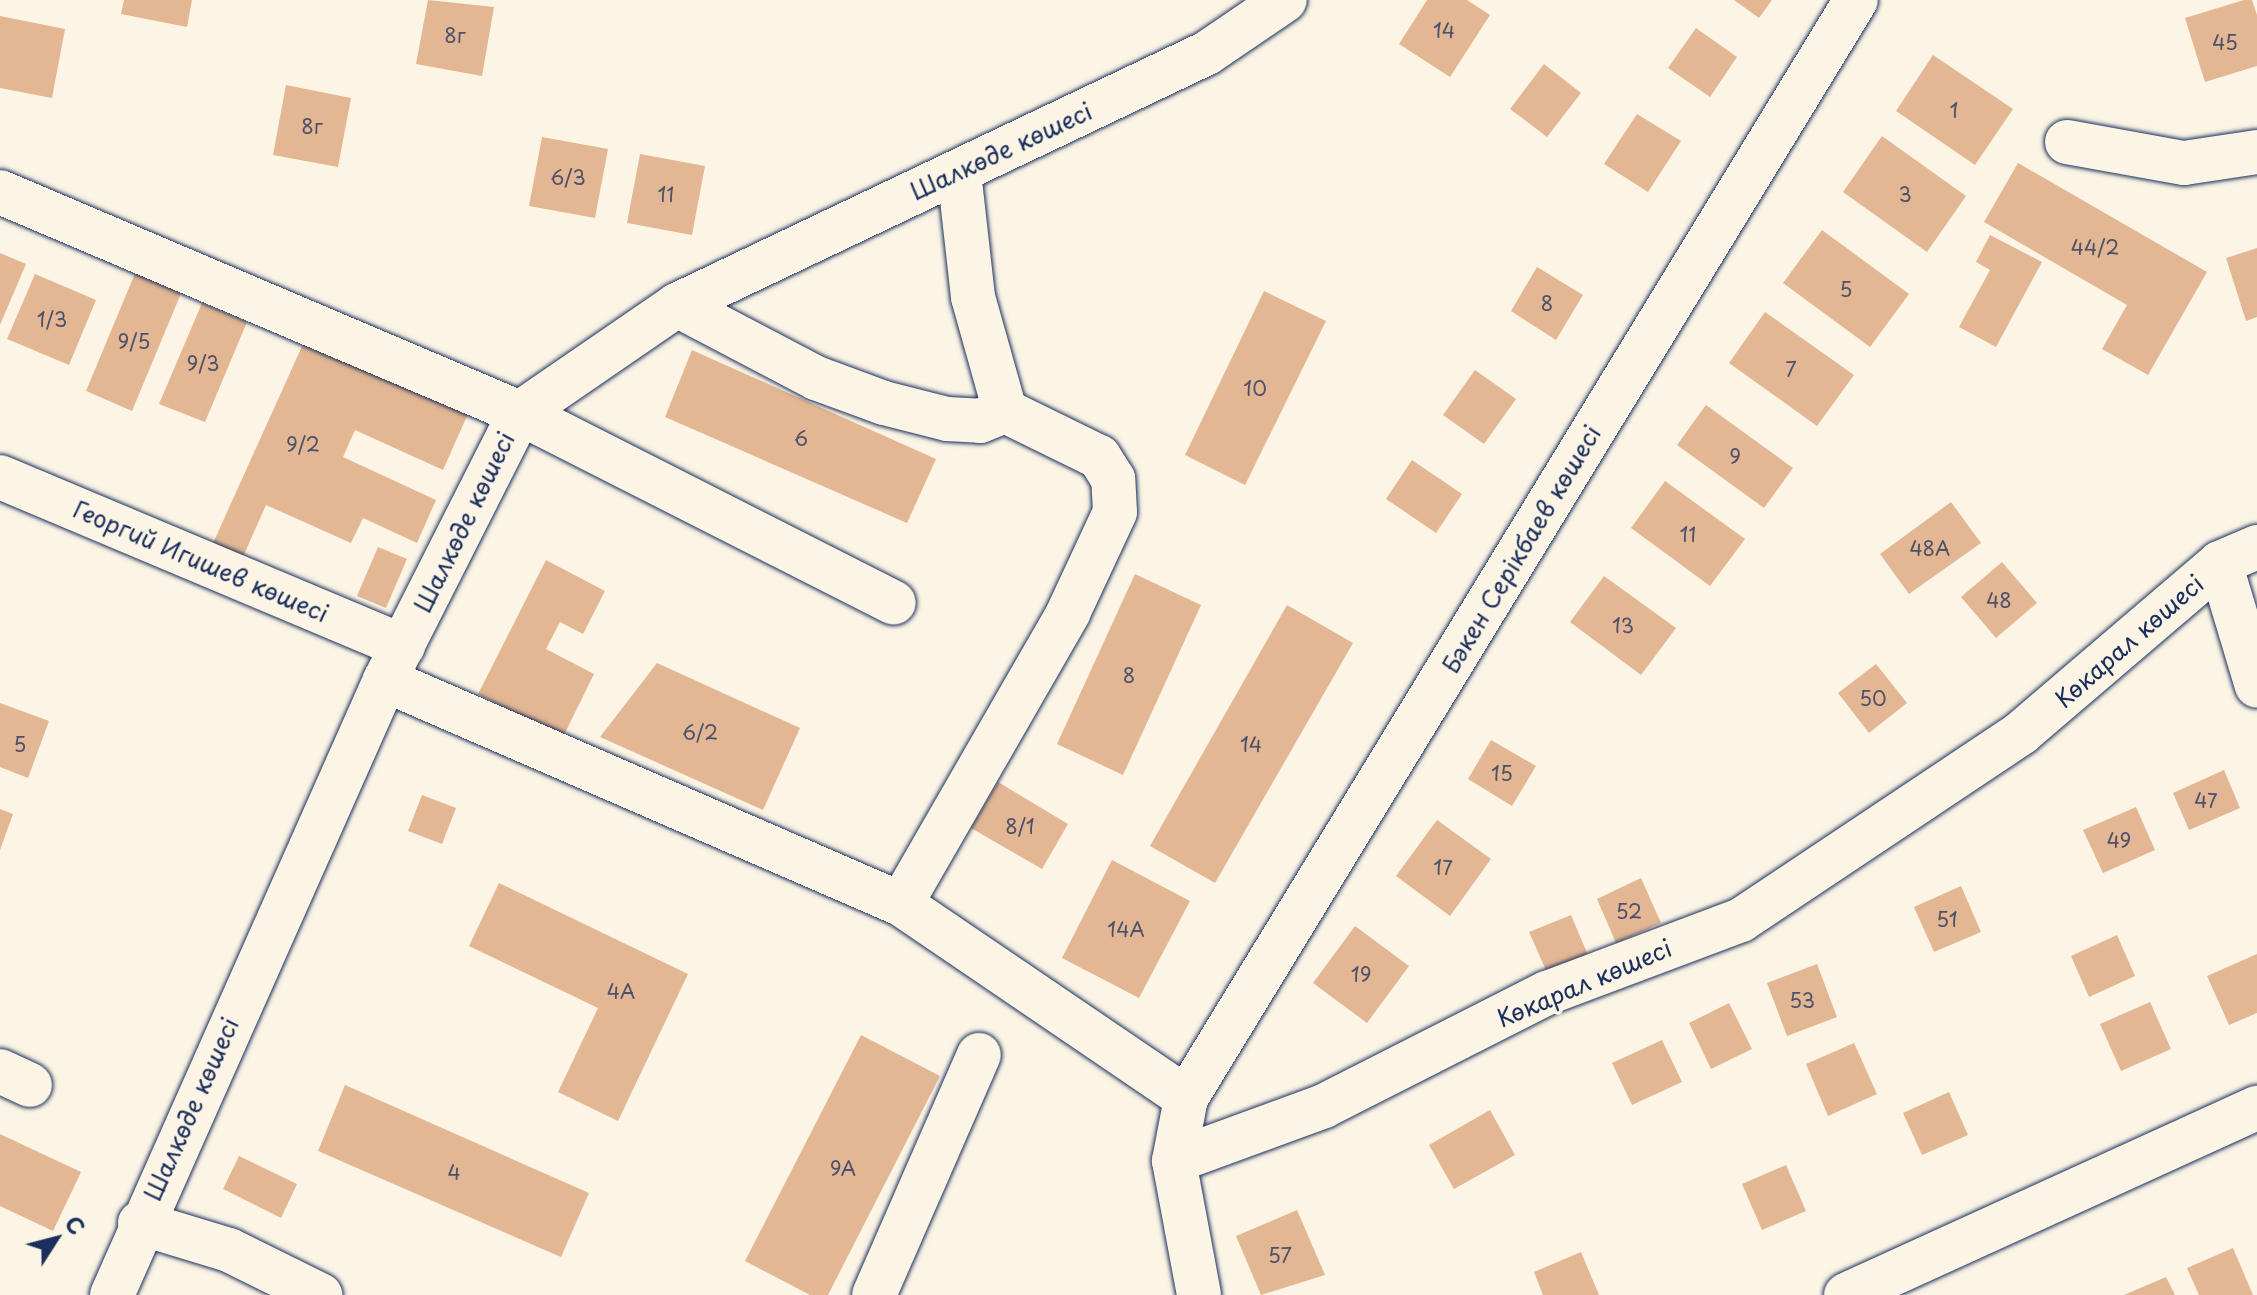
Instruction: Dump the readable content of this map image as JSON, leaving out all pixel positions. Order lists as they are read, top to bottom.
{
  "streets": {
    "street": [
      "Шалкөде көшесі",
      "Бәкен Серікбаев көшесі",
      "Георгий Игишев көшесі",
      "Көкарал көшесі"
    ]
  },
  "crossings": [
    ["Шалкөде көшесі", "Георгий Игишев көшесі"]
  ],
  "house_numbers": [
    "14",
    "8г",
    "45",
    "1",
    "8г",
    "6/3",
    "11",
    "3",
    "44/2",
    "5",
    "8",
    "1/3",
    "9/5",
    "9/3",
    "7",
    "10",
    "6",
    "9/2",
    "9",
    "11",
    "48А",
    "48",
    "13",
    "8",
    "50",
    "6/2",
    "5",
    "14",
    "15",
    "47",
    "8/1",
    "49",
    "17",
    "52",
    "51",
    "14А",
    "19",
    "4А",
    "53",
    "9А",
    "4",
    "57"
  ],
  "north": "top right"
}
